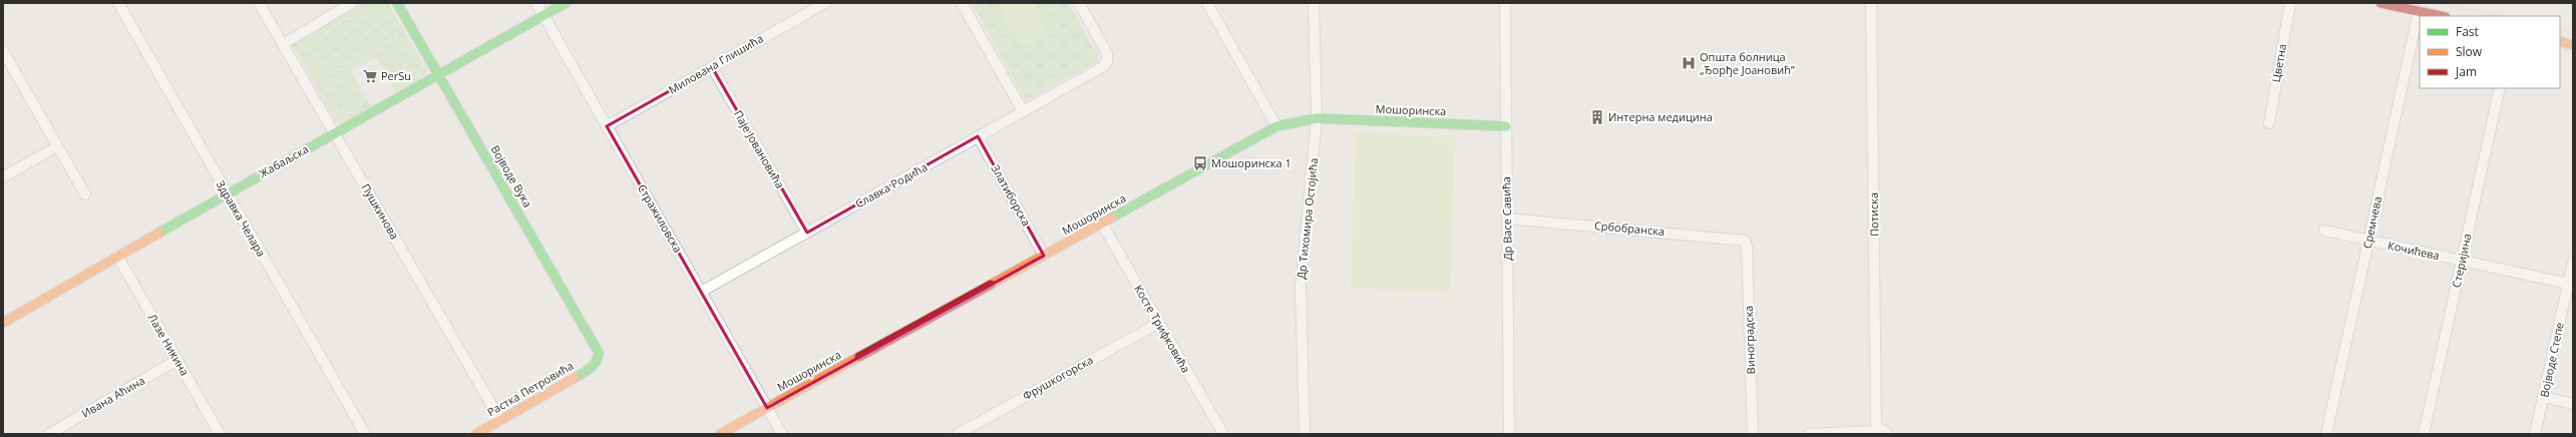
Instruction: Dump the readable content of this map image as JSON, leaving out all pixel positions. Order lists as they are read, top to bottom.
{
  "streets": {
    "street": [
      "Цветна",
      "Милована Глишића",
      "Мошоринска",
      "Паје Јовановића",
      "Жабаљска",
      "Војводе Вука",
      "Славка Родића",
      "Златиборска",
      "Пушкинова",
      "Потиска",
      "Здравка Челара",
      "Стражиловска",
      "Др Тихомира Остојића",
      "Др Васе Савића",
      "Сремчева",
      "Србобранска",
      "Кочићева",
      "Стеријина",
      "Косте Трифковића",
      "Виноградска",
      "Лазе Никина",
      "Војводе Степе",
      "Фрушкогорска",
      "Растка Петровића",
      "Ивана Аћина"
    ]
  },
  "crossings": [
    ["Милована Глишића", "Паје Јовановића"],
    ["Милована Глишића", "Стражиловска"],
    ["Мошоринска", "Златиборска"],
    ["Мошоринска", "Стражиловска"],
    ["Мошоринска", "Др Тихомира Остојића"],
    ["Мошоринска", "Др Васе Савића"],
    ["Мошоринска", "Косте Трифковића"],
    ["Паје Јовановића", "Славка Родића"],
    ["Жабаљска", "Војводе Вука"],
    ["Жабаљска", "Пушкинова"],
    ["Жабаљска", "Здравка Челара"],
    ["Жабаљска", "Стражиловска"],
    ["Жабаљска", "Лазе Никина"],
    ["Војводе Вука", "Растка Петровића"],
    ["Славка Родића", "Златиборска"],
    ["Славка Родића", "Стражиловска"],
    ["Пушкинова", "Растка Петровића"],
    ["Др Васе Савића", "Србобранска"],
    ["Сремчева", "Кочићева"],
    ["Србобранска", "Виноградска"],
    ["Кочићева", "Стеријина"],
    ["Кочићева", "Војводе Степе"],
    ["Косте Трифковића", "Фрушкогорска"],
    ["Лазе Никина", "Ивана Аћина"]
  ],
  "places": {
    "hospital": ["Општа болница „Ђорђе Јоановић”"],
    "supermarket": ["PerSu"],
    "building": ["Интерна медицина"],
    "bus stop": ["Мошоринска 1"]
  },
  "legend": ["Fast", "Slow", "Jam"]
}
